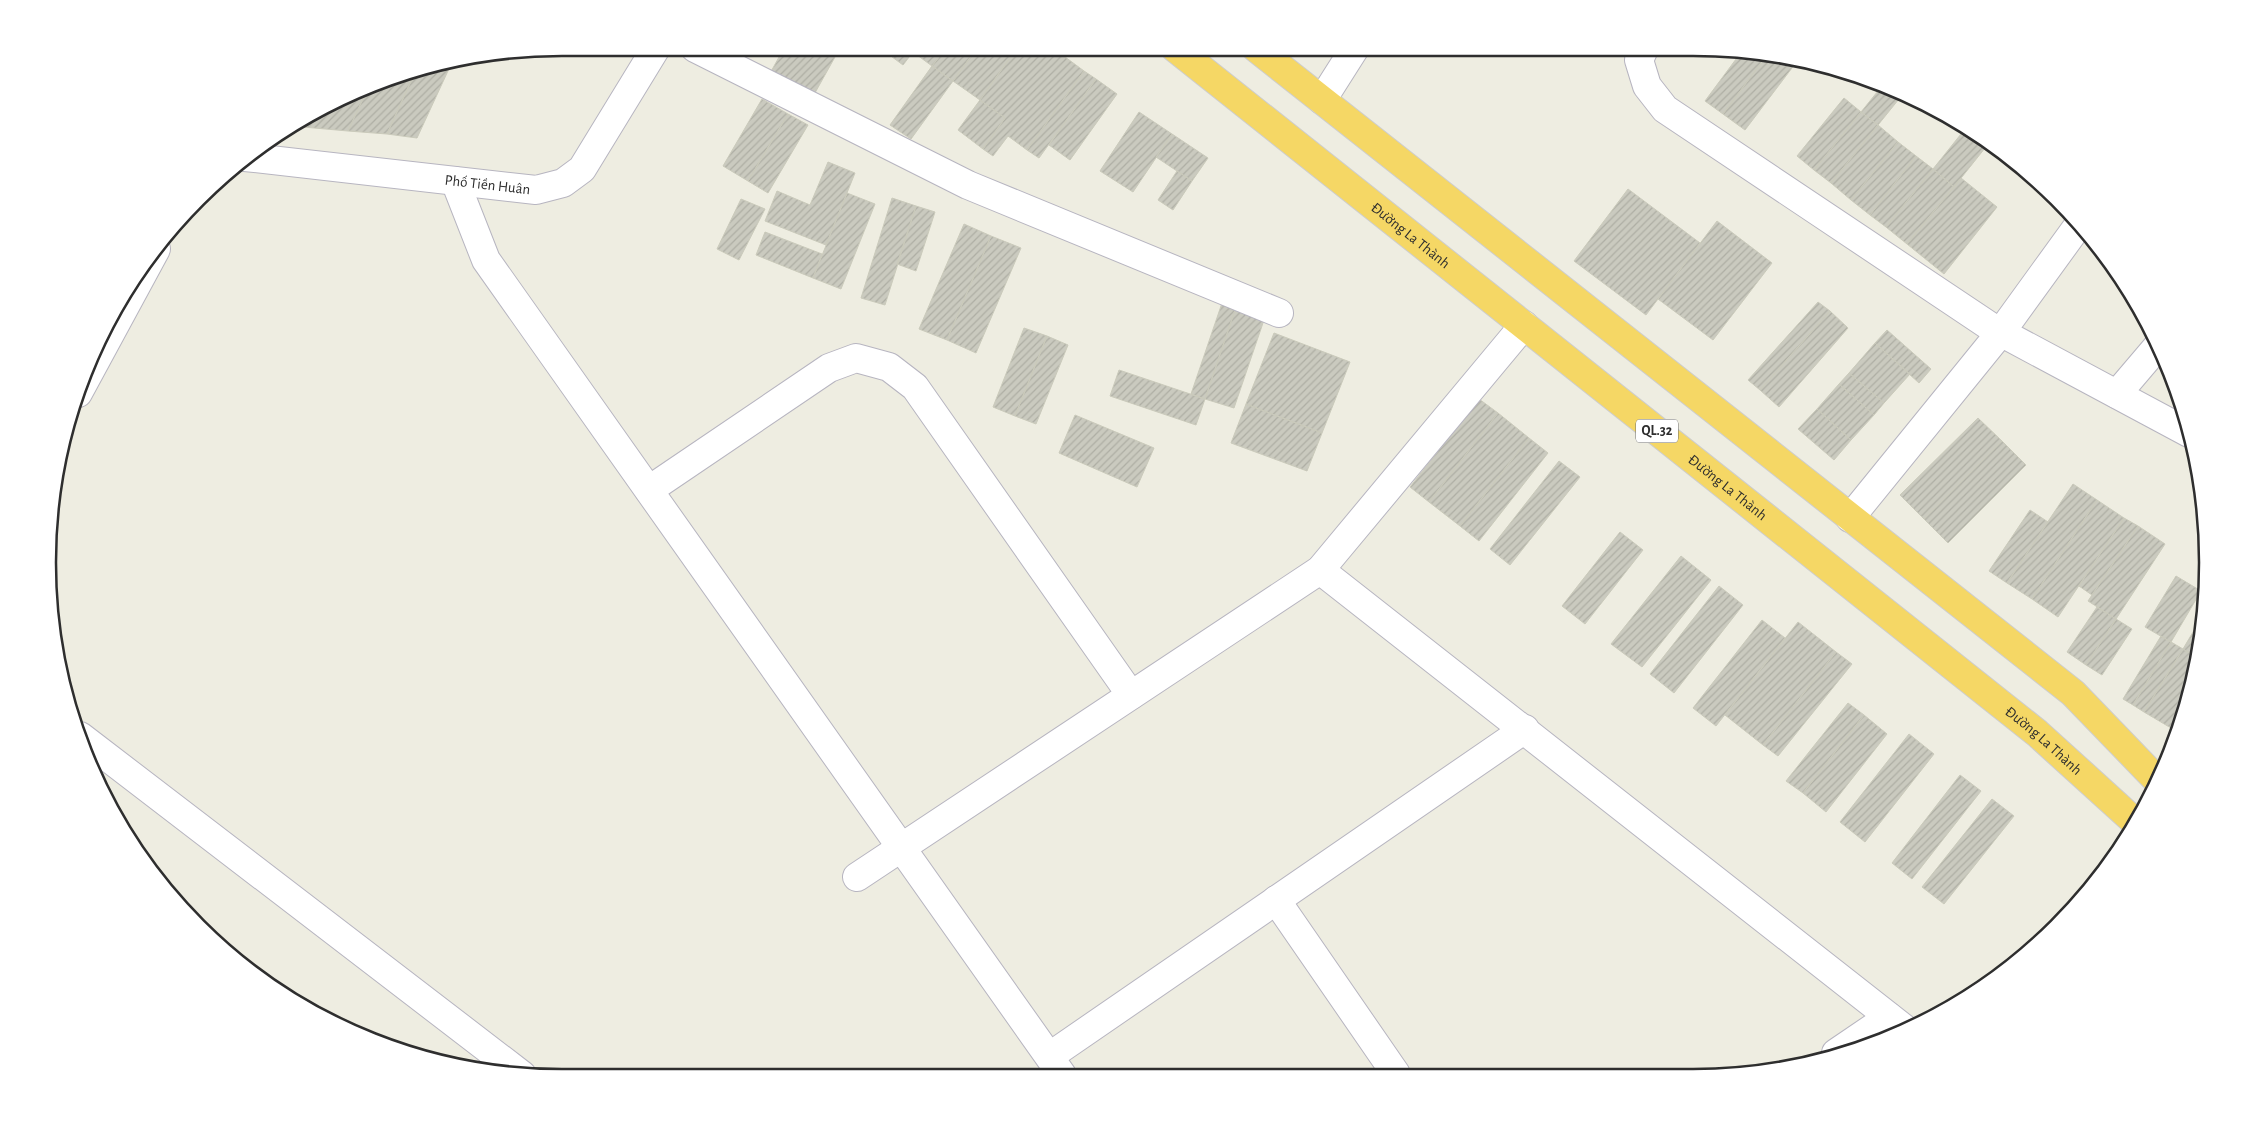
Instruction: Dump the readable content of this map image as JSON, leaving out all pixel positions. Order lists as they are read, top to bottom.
{
  "streets": {
    "highway": ["Đường La Thành", "QL.32"],
    "street": ["Phố Tiền Huân"]
  }
}
